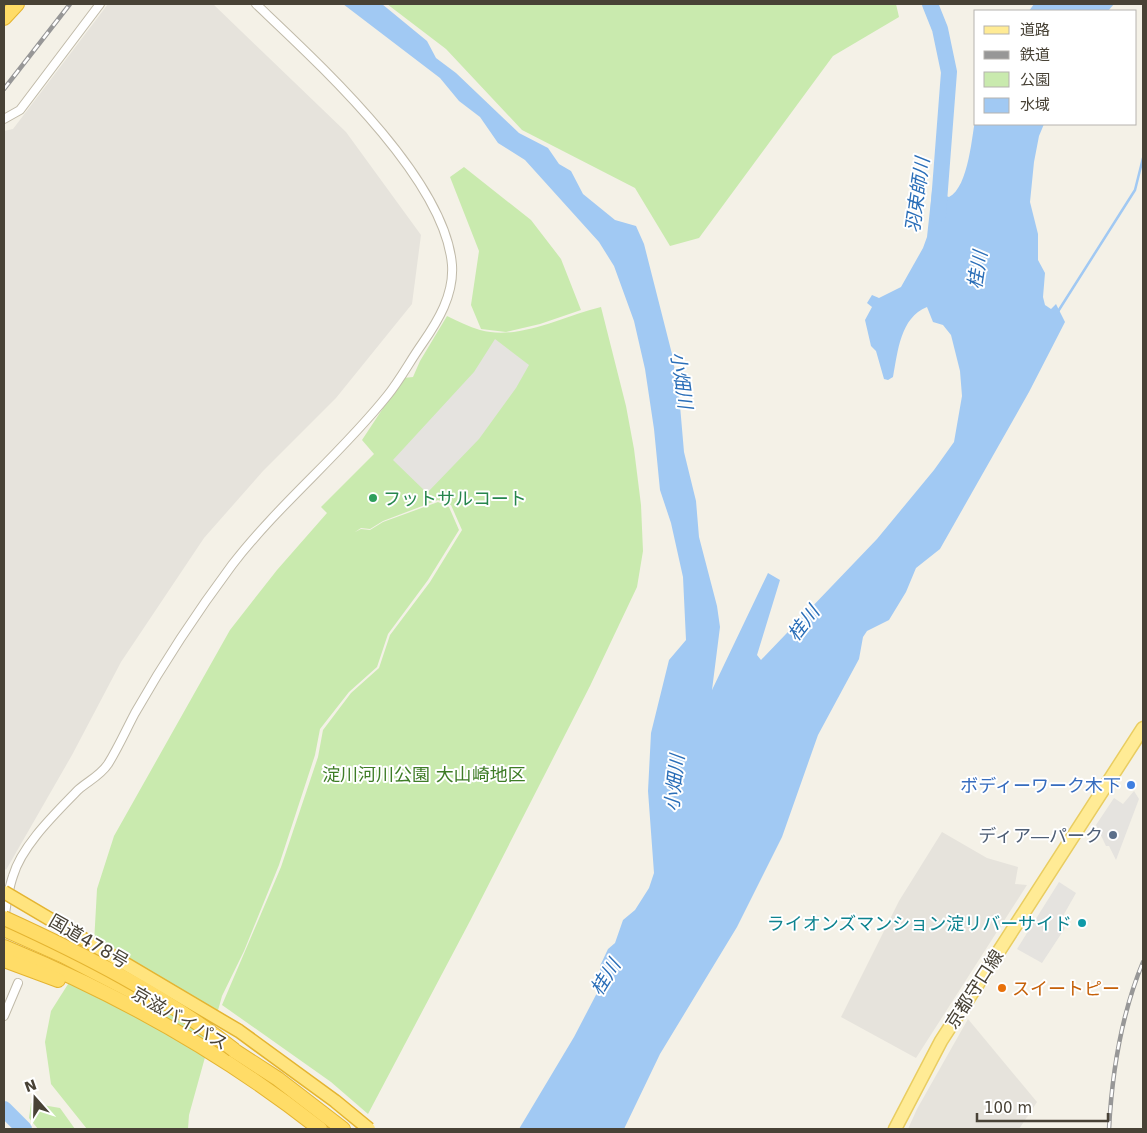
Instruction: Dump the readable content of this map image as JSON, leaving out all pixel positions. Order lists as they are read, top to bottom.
{
  "streets": {
    "highway": ["国道478号", "京滋バイパス"],
    "main road": ["京都守口線"]
  },
  "water": ["羽束師川", "桂川", "小畑川"],
  "parks": ["淀川河川公園 大山崎地区"],
  "places": [
    "フットサルコート",
    "ボディーワーク木下",
    "ディア―パーク",
    "ライオンズマンション淀リバーサイド",
    "スイートピー"
  ],
  "legend": [
    "道路",
    "鉄道",
    "公園",
    "水域"
  ],
  "scale_bar": "100 m",
  "north": "top"
}
